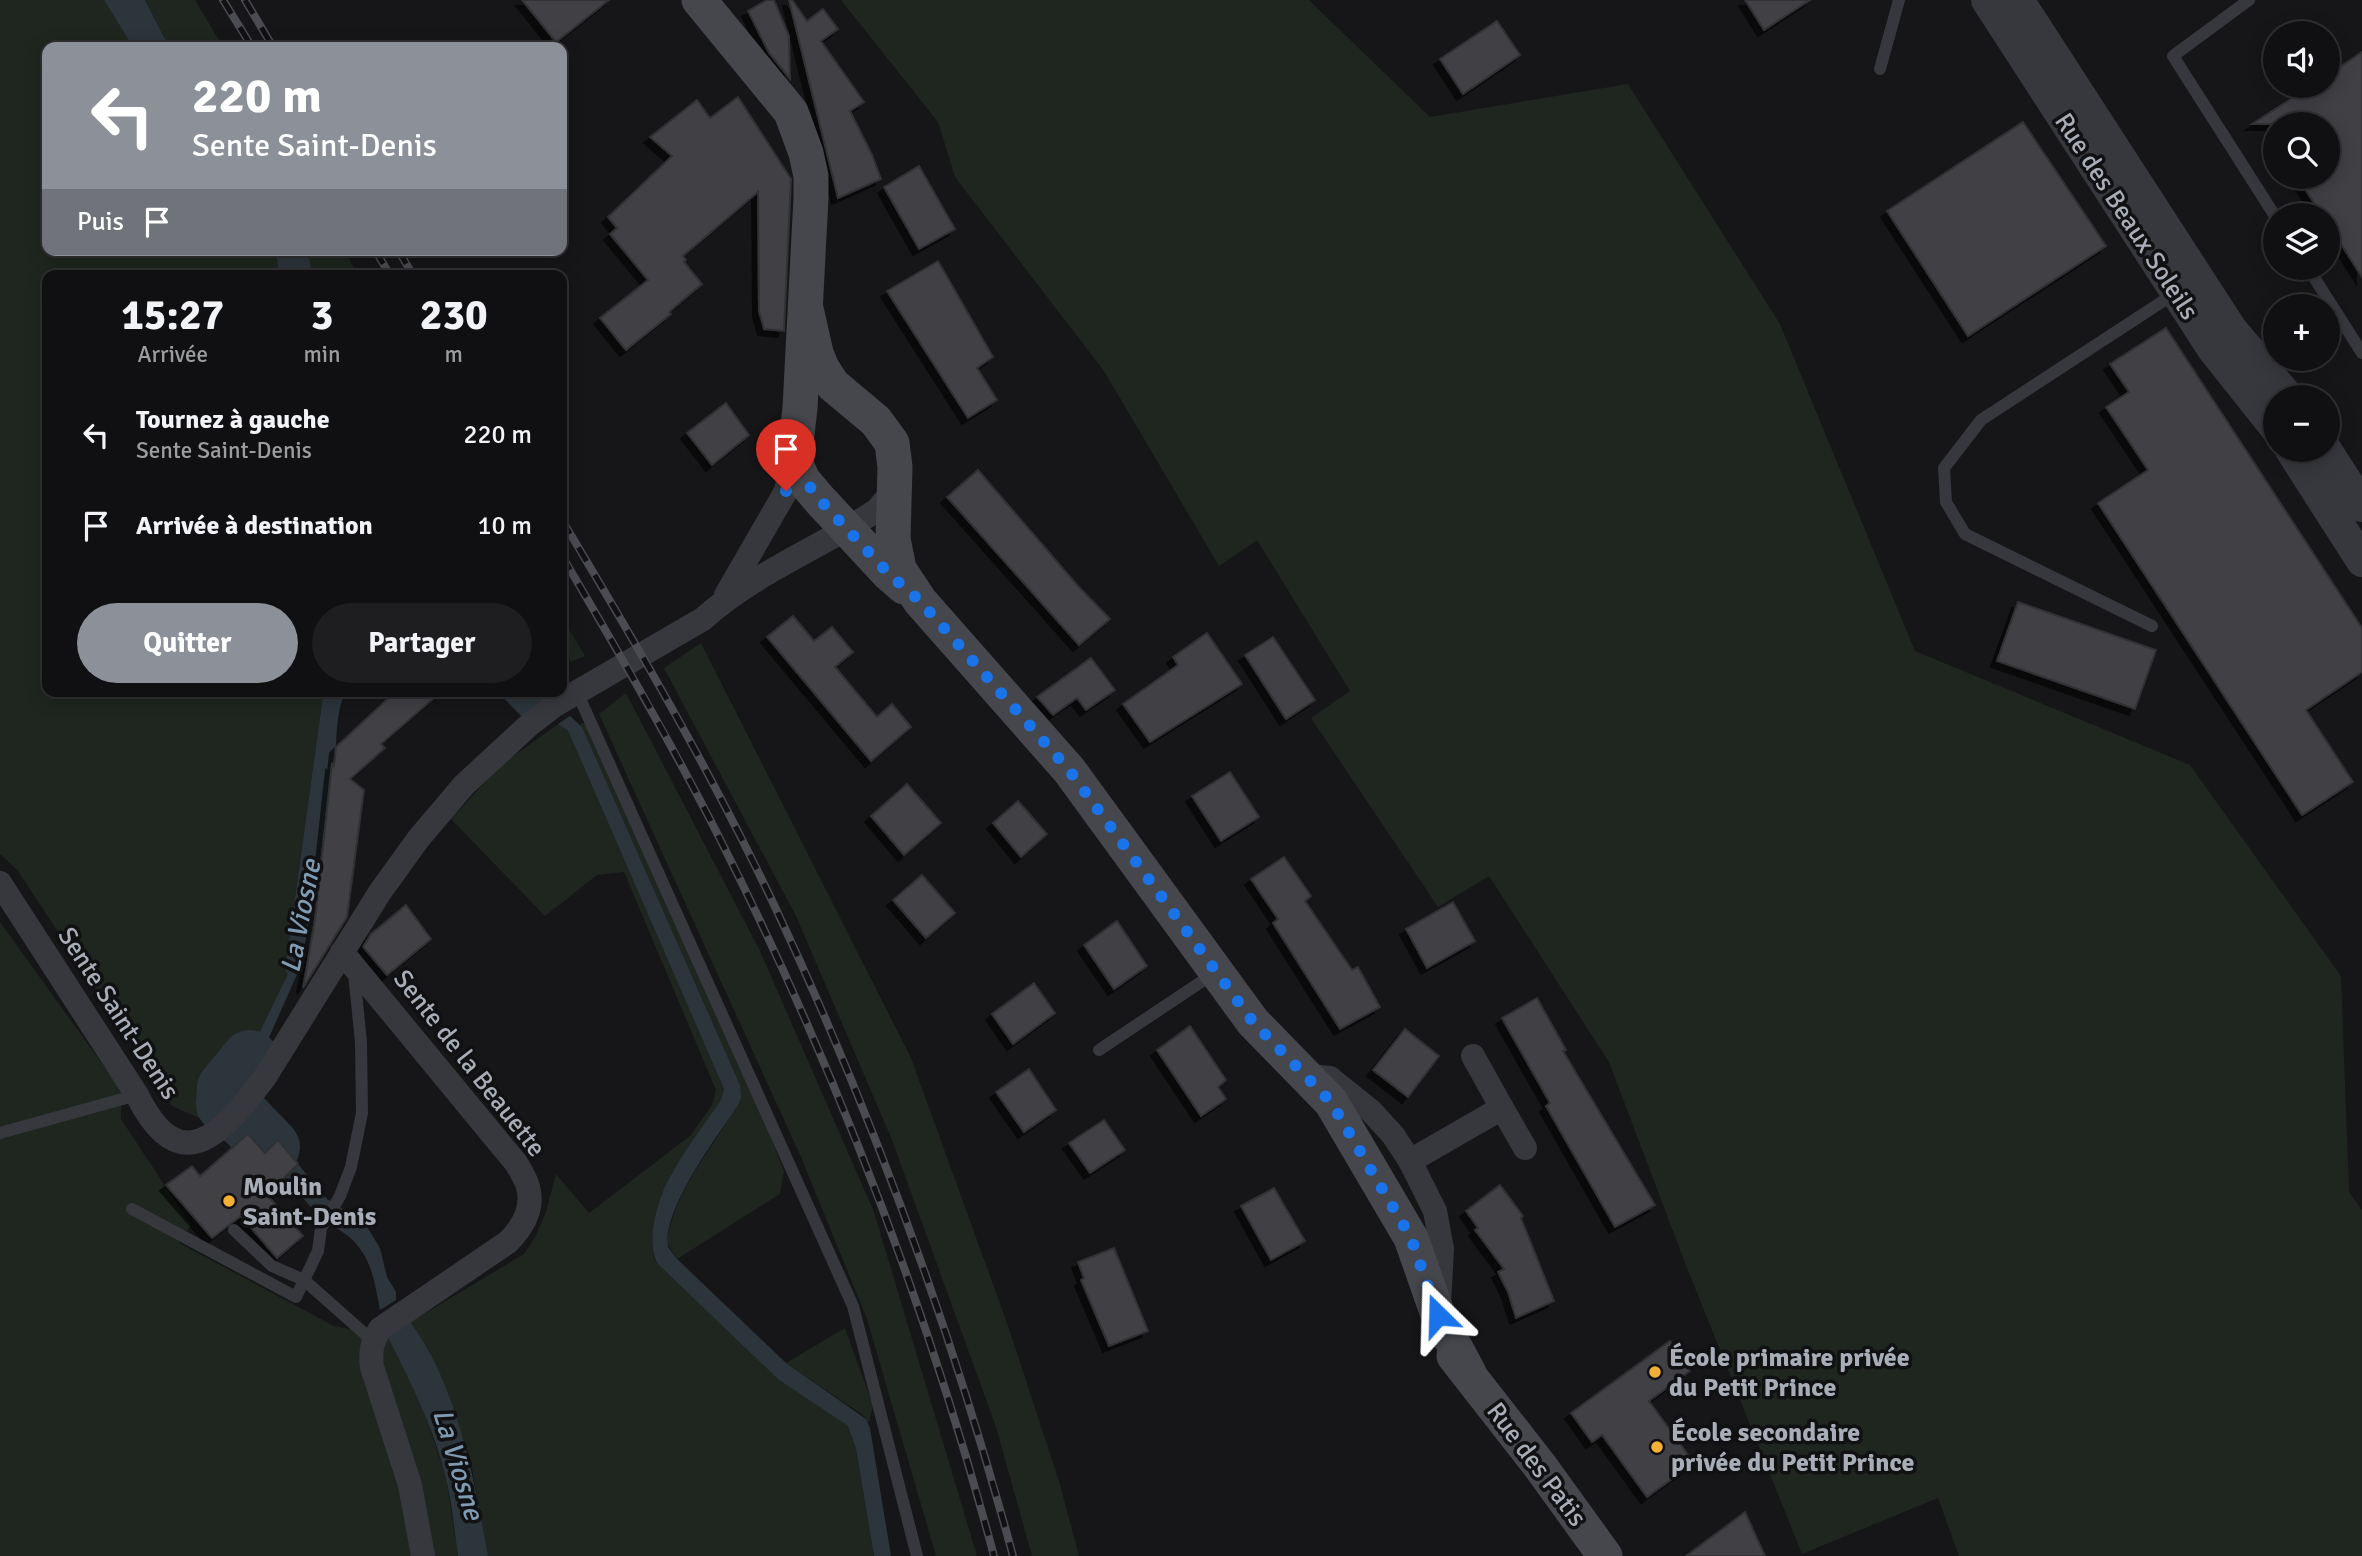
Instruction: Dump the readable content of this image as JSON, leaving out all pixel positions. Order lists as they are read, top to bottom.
{
  "streets": {
    "main road": ["Rue des Patis"],
    "street": ["Rue des Beaux Soleils", "Sente Saint-Denis", "Sente de la Beauette"]
  },
  "crossings": [
    ["Sente Saint-Denis", "Sente de la Beauette"],
    ["Sente Saint-Denis", "Rue des Patis"]
  ],
  "water": ["La Viosne"],
  "places": ["Moulin Saint-Denis", "École primaire privée du Petit Prince", "École secondaire privée du Petit Prince"],
  "page": {
    "map_buttons": ["+", "−"],
    "turn": ["220 m", "Sente Saint-Denis"],
    "then": "Puis",
    "eta": [
      "15:27",
      "Arrivée",
      "3",
      "min",
      "230",
      "m"
    ],
    "list": [
      {
        "name": "Tournez à gauche",
        "note": "Sente Saint-Denis",
        "value": "220 m"
      },
      {
        "name": "Arrivée à destination",
        "value": "10 m"
      }
    ],
    "buttons": ["Quitter", "Partager"]
  }
}
